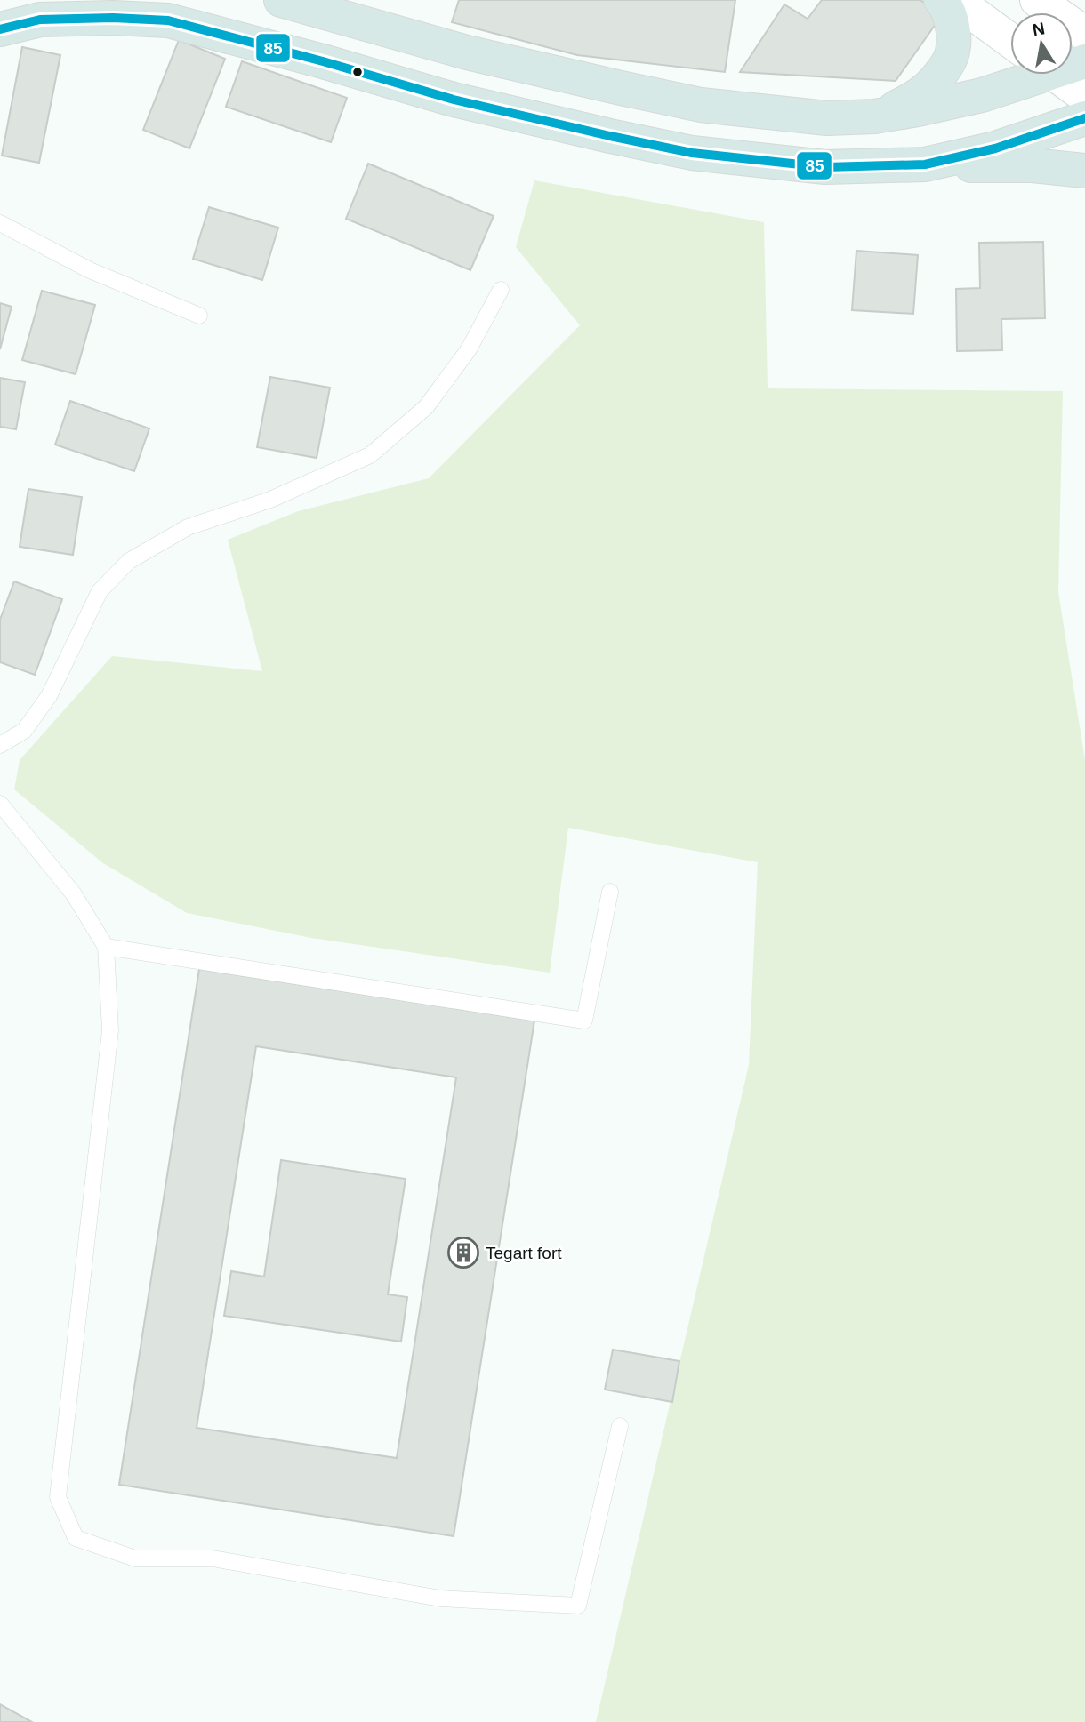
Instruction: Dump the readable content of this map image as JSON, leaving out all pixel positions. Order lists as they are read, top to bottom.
{
  "places": {
    "building": ["Tegart fort"]
  },
  "lines": ["transit line 85"],
  "north": "top"
}
